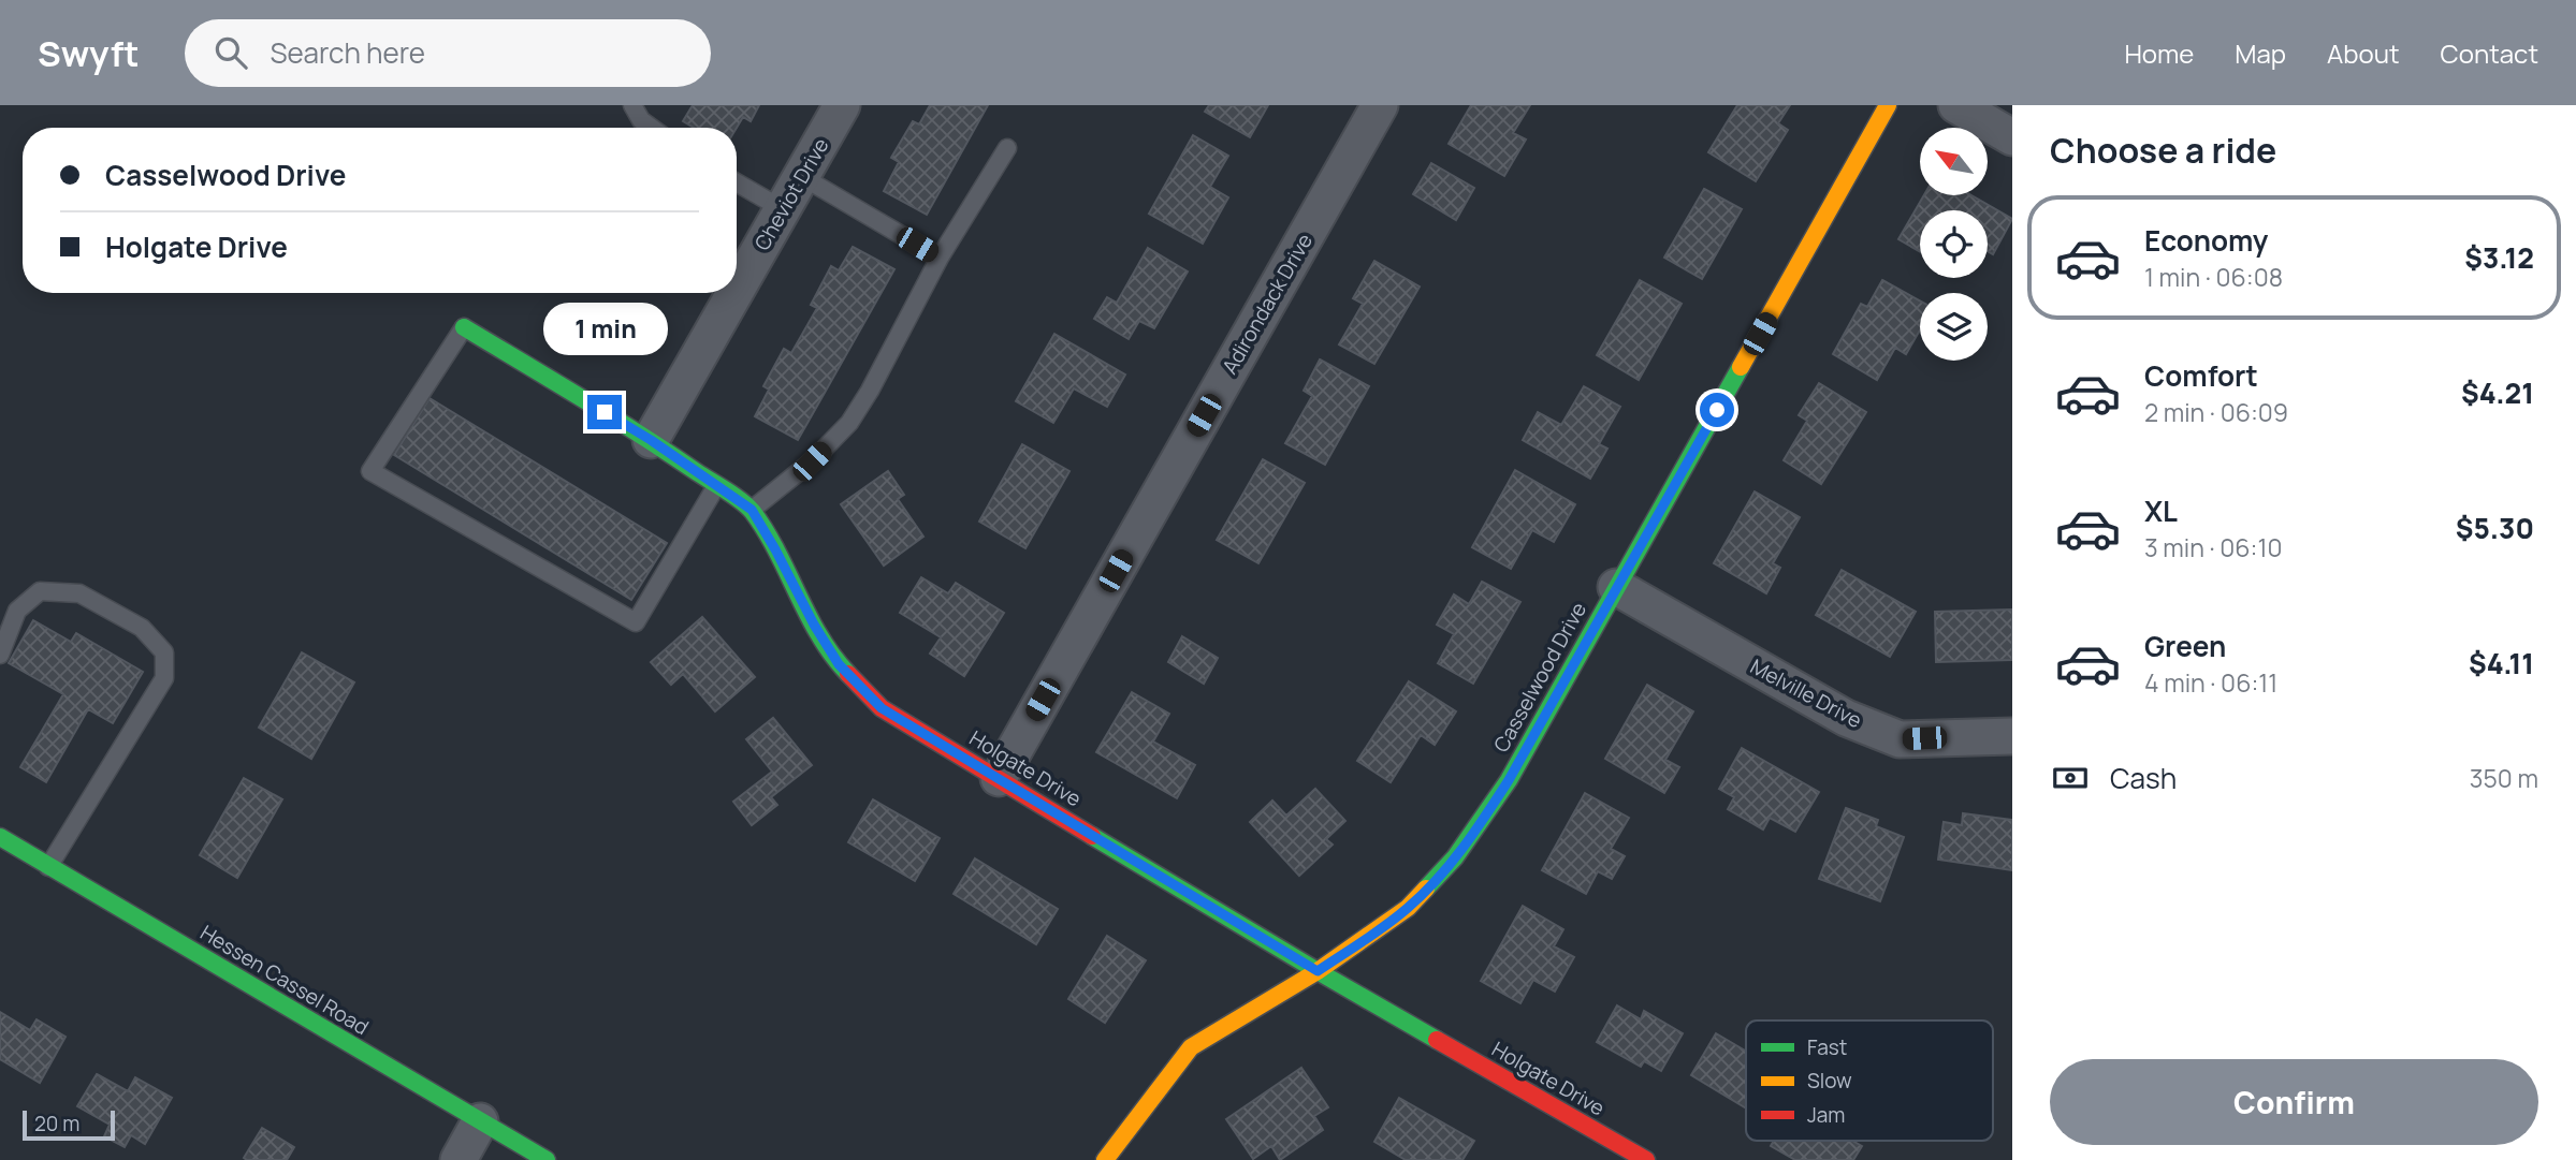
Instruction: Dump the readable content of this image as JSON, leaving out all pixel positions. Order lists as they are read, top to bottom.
{
  "streets": {
    "street": [
      "Cheviot Drive",
      "Adirondack Drive",
      "Casselwood Drive",
      "Melville Drive",
      "Holgate Drive",
      "Hessen Cassel Road"
    ]
  },
  "crossings": [
    ["Cheviot Drive", "Holgate Drive"],
    ["Adirondack Drive", "Holgate Drive"],
    ["Casselwood Drive", "Melville Drive"],
    ["Casselwood Drive", "Holgate Drive"]
  ],
  "legend": ["Fast", "Slow", "Jam"],
  "scale_bar": "20 m",
  "north": "top left",
  "page": {
    "header": "Swyft",
    "search": "Search here",
    "nav": [
      "Home",
      "Map",
      "About",
      "Contact"
    ],
    "heading": "Choose a ride",
    "banner": ["Casselwood Drive", "Holgate Drive"],
    "list": [
      {
        "name": "Economy",
        "note": "1 min · 06:08",
        "value": "$3.12"
      },
      {
        "name": "Comfort",
        "note": "2 min · 06:09",
        "value": "$4.21"
      },
      {
        "name": "XL",
        "note": "3 min · 06:10",
        "value": "$5.30"
      },
      {
        "name": "Green",
        "note": "4 min · 06:11",
        "value": "$4.11"
      }
    ],
    "bubble": "1 min",
    "pay": ["Cash", "350 m"],
    "buttons": "Confirm",
    "scale": "20 m"
  }
}
